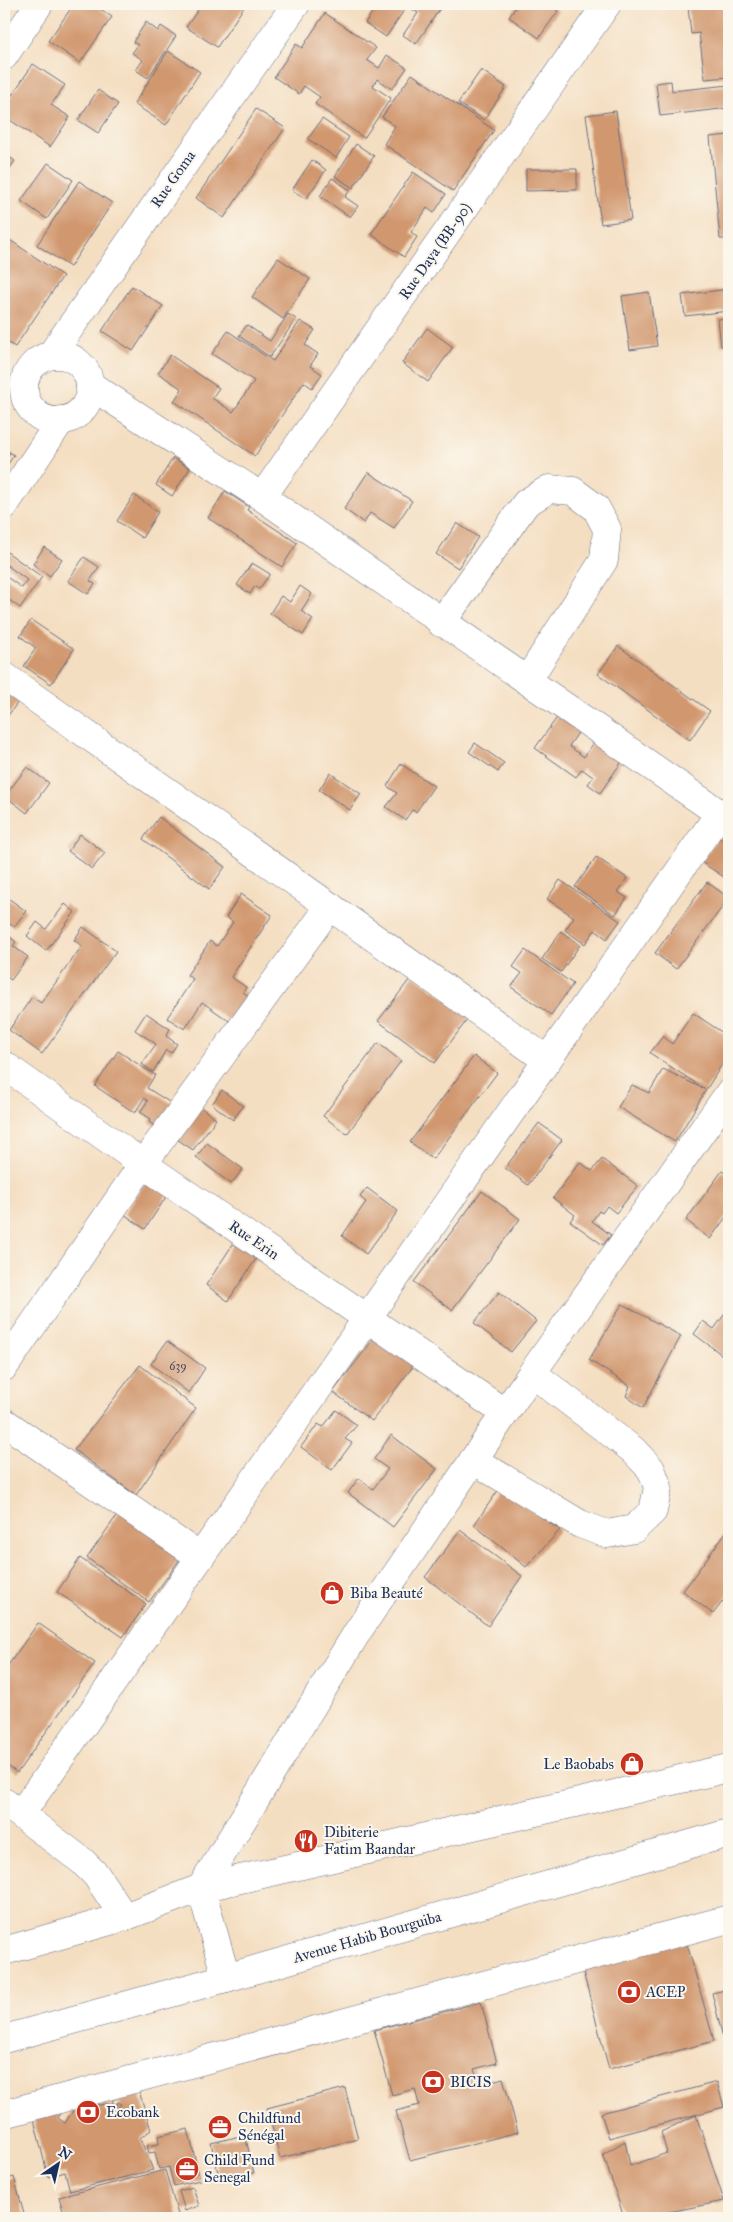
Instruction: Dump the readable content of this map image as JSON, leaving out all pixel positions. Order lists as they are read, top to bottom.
{
  "streets": {
    "street": [
      "Rue Goma",
      "Rue Daya (BB-90)",
      "Rue Erin",
      "Avenue Habib Bourguiba"
    ]
  },
  "places": {
    "shop": ["Biba Beauté", "Le Baobabs"],
    "restaurant": ["Dibiterie Fatim Baandar"],
    "bank": ["ACEP", "BICIS", "Ecobank"],
    "office": ["Childfund Sénégal", "Child Fund Senegal"]
  },
  "house_numbers": ["639"],
  "north": "top right"
}
